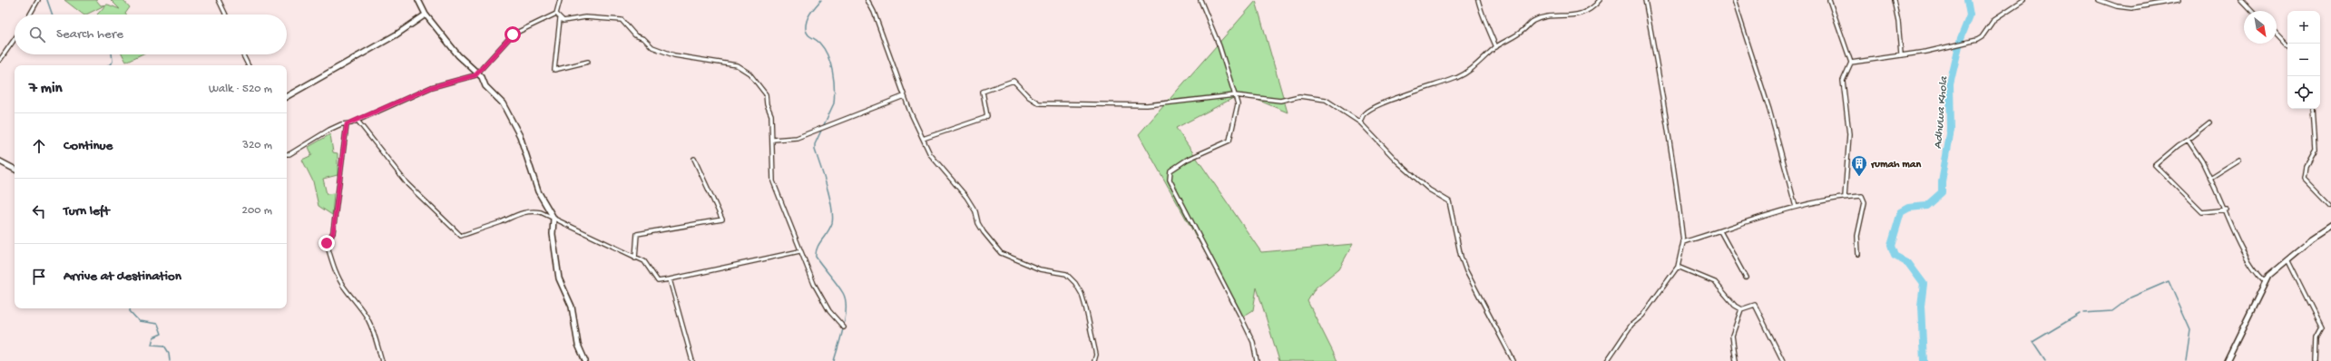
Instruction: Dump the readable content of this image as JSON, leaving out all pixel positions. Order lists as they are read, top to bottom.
{
  "water": ["Adhuwa Khola"],
  "places": {
    "building": ["rumah man"]
  },
  "north": "bottom right",
  "page": {
    "map_buttons": ["+", "−"],
    "search": "Search here",
    "heading": ["7 min", "Walk · 520 m"],
    "list": [
      ["Continue", "320 m"],
      ["Turn left", "200 m"],
      "Arrive at destination"
    ]
  }
}
